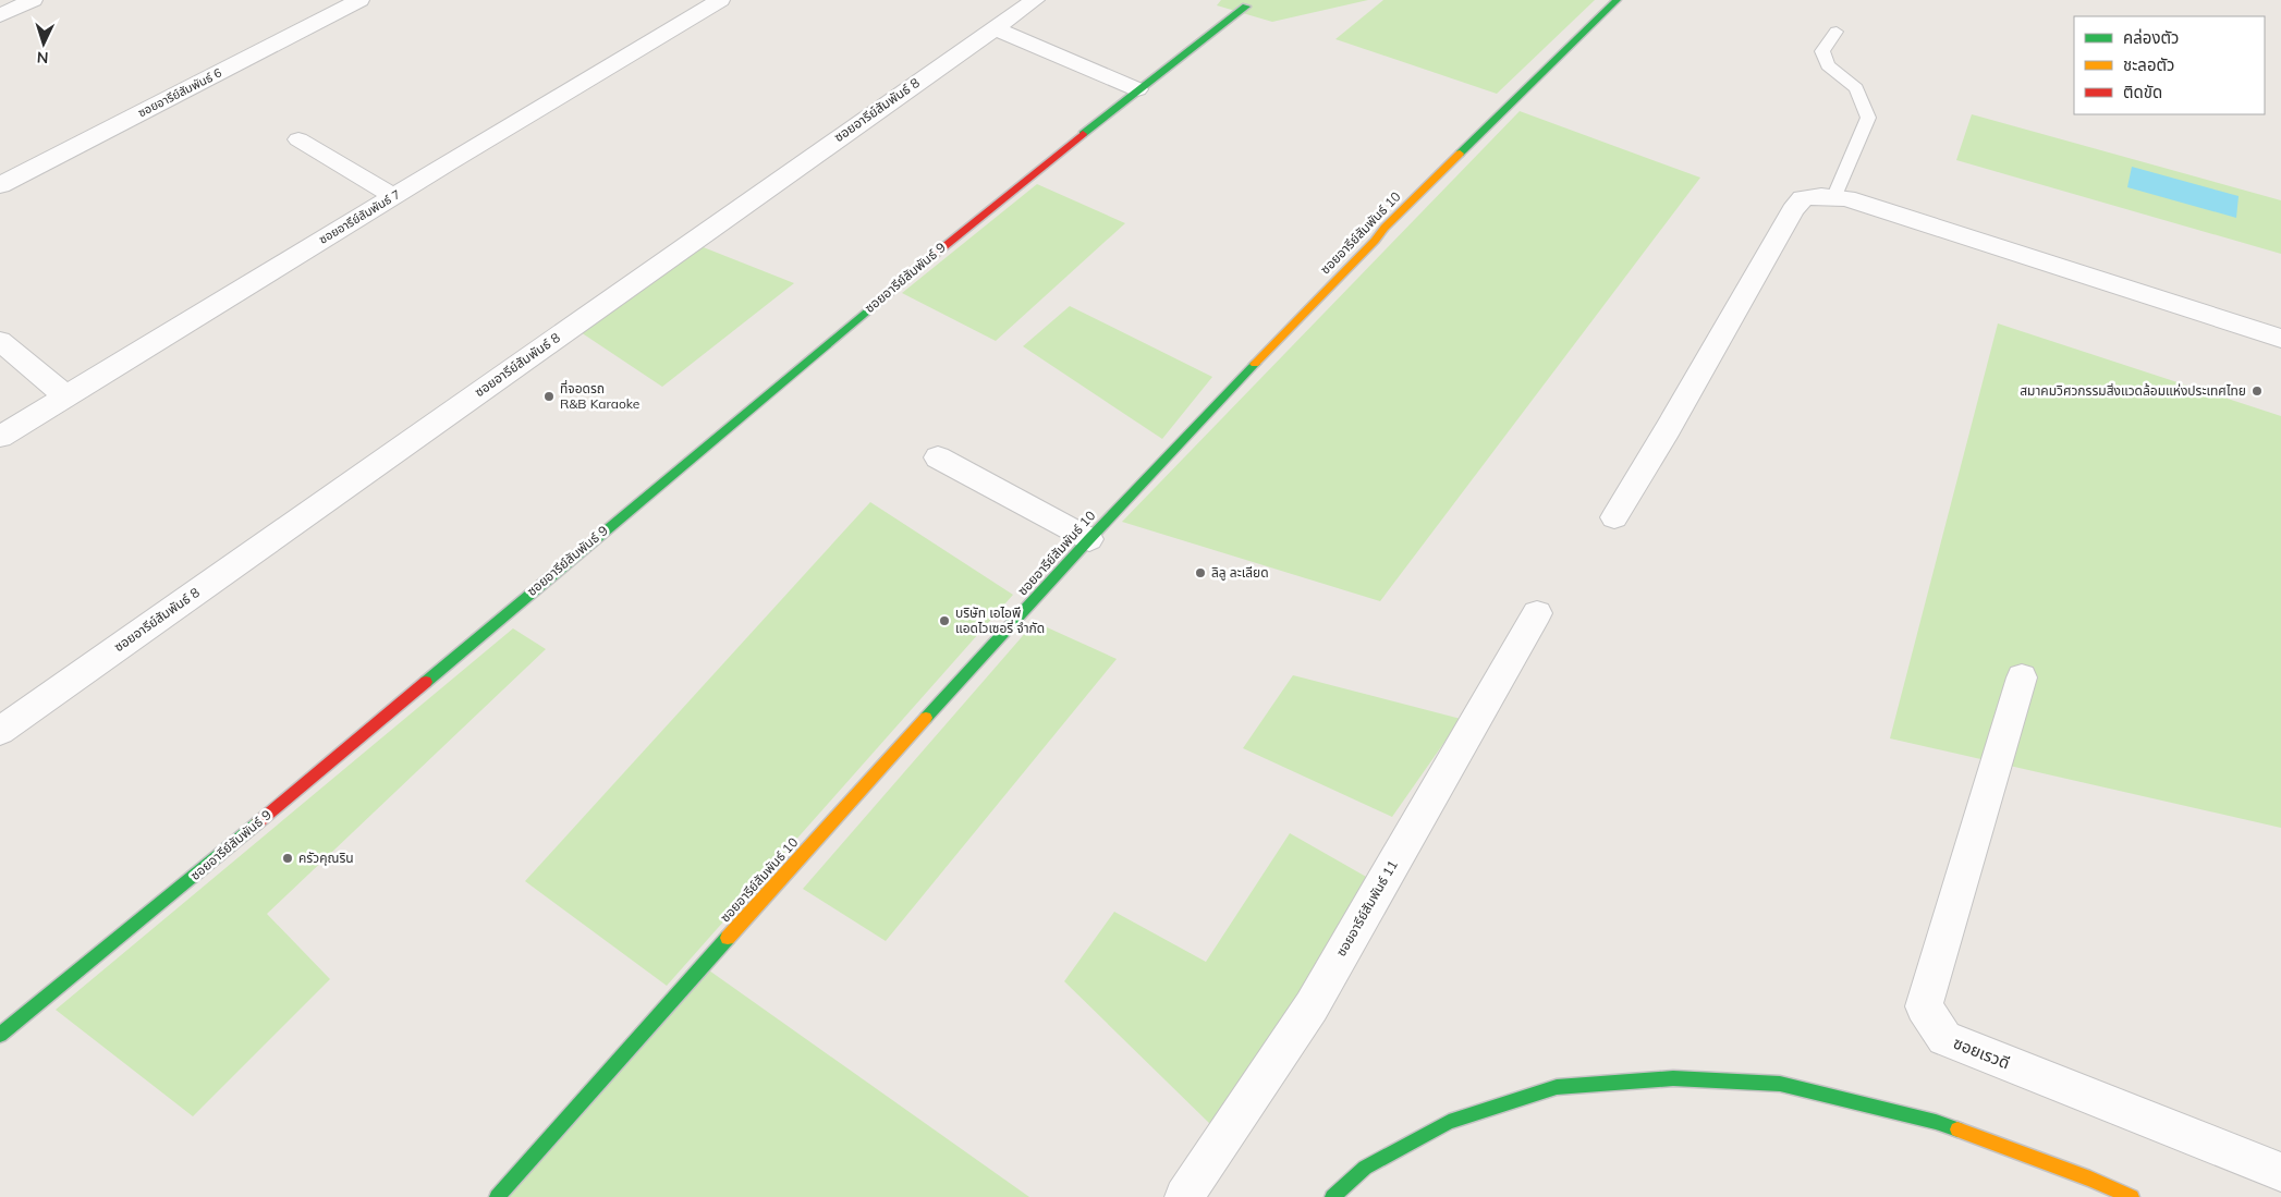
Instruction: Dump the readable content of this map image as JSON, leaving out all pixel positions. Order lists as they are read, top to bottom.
{
  "streets": {
    "main road": ["ซอยอารีย์สัมพันธ์ 10", "ซอยอารีย์สัมพันธ์ 9"],
    "street": [
      "ซอยอารีย์สัมพันธ์ 6",
      "ซอยอารีย์สัมพันธ์ 8",
      "ซอยอารีย์สัมพันธ์ 7",
      "ซอยอารีย์สัมพันธ์ 11",
      "ซอยเรวดี"
    ]
  },
  "places": [
    "สมาคมวิศวกรรมสิ่งแวดล้อมแห่งประเทศไทย",
    "ที่จอดรถ R&B Karaoke",
    "ลิลู ละเลียด",
    "บริษัท เอไอพี แอดไวเซอรี่ จำกัด",
    "ครัวคุณริน"
  ],
  "legend": ["คล่องตัว", "ชะลอตัว", "ติดขัด"],
  "north": "bottom"
}
